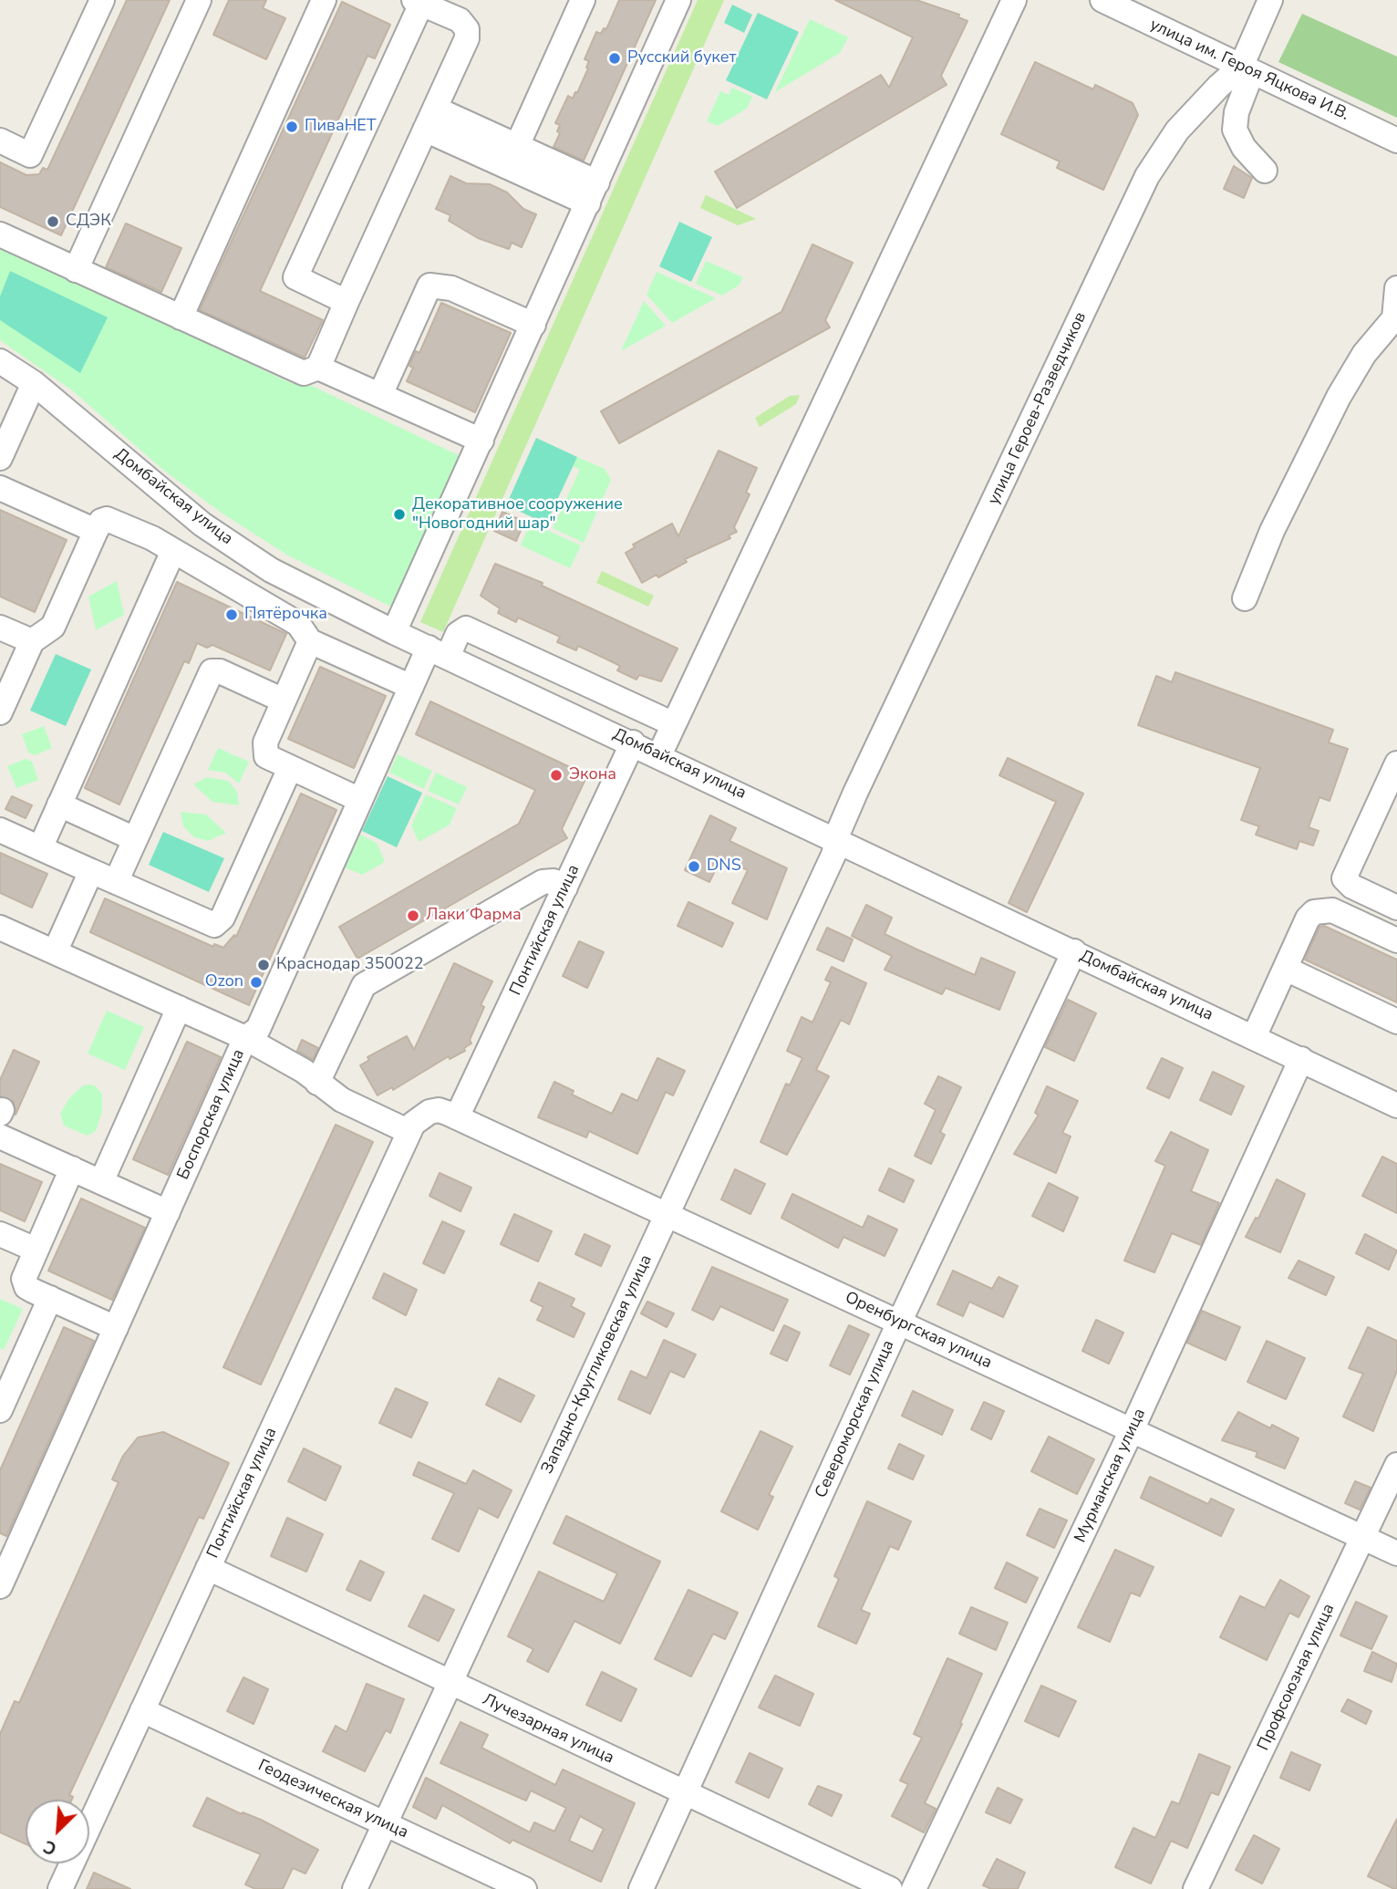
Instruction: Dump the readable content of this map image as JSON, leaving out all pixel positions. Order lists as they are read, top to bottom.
{
  "streets": {
    "street": [
      "улица им. Героя Яцкова И.В.",
      "улица Героев-Разведчиков",
      "Домбайская улица",
      "Понтийская улица",
      "Боспорская улица",
      "Оренбургская улица",
      "Западно-Кругликовская улица",
      "Североморская улица",
      "Мурманская улица",
      "Профсоюзная улица",
      "Лучезарная улица",
      "Геодезическая улица"
    ]
  },
  "crossings": [
    ["улица им. Героя Яцкова И.В.", "улица Героев-Разведчиков"],
    ["улица Героев-Разведчиков", "Домбайская улица"],
    ["улица Героев-Разведчиков", "Западно-Кругликовская улица"],
    ["Домбайская улица", "Понтийская улица"],
    ["Домбайская улица", "Боспорская улица"],
    ["Домбайская улица", "Западно-Кругликовская улица"],
    ["Домбайская улица", "Североморская улица"],
    ["Домбайская улица", "Мурманская улица"],
    ["Понтийская улица", "Оренбургская улица"],
    ["Понтийская улица", "Лучезарная улица"],
    ["Понтийская улица", "Геодезическая улица"],
    ["Оренбургская улица", "Западно-Кругликовская улица"],
    ["Оренбургская улица", "Североморская улица"],
    ["Оренбургская улица", "Мурманская улица"],
    ["Оренбургская улица", "Профсоюзная улица"],
    ["Западно-Кругликовская улица", "Лучезарная улица"],
    ["Западно-Кругликовская улица", "Геодезическая улица"],
    ["Североморская улица", "Лучезарная улица"]
  ],
  "places": [
    "Русский букет",
    "ПиваНЕТ",
    "СДЭК",
    "Декоративное сооружение \"Новогодний шар\"",
    "Пятёрочка",
    "Экона",
    "DNS",
    "Лаки Фарма",
    "Краснодар 350022",
    "Ozon"
  ],
  "north": "bottom left"
}
